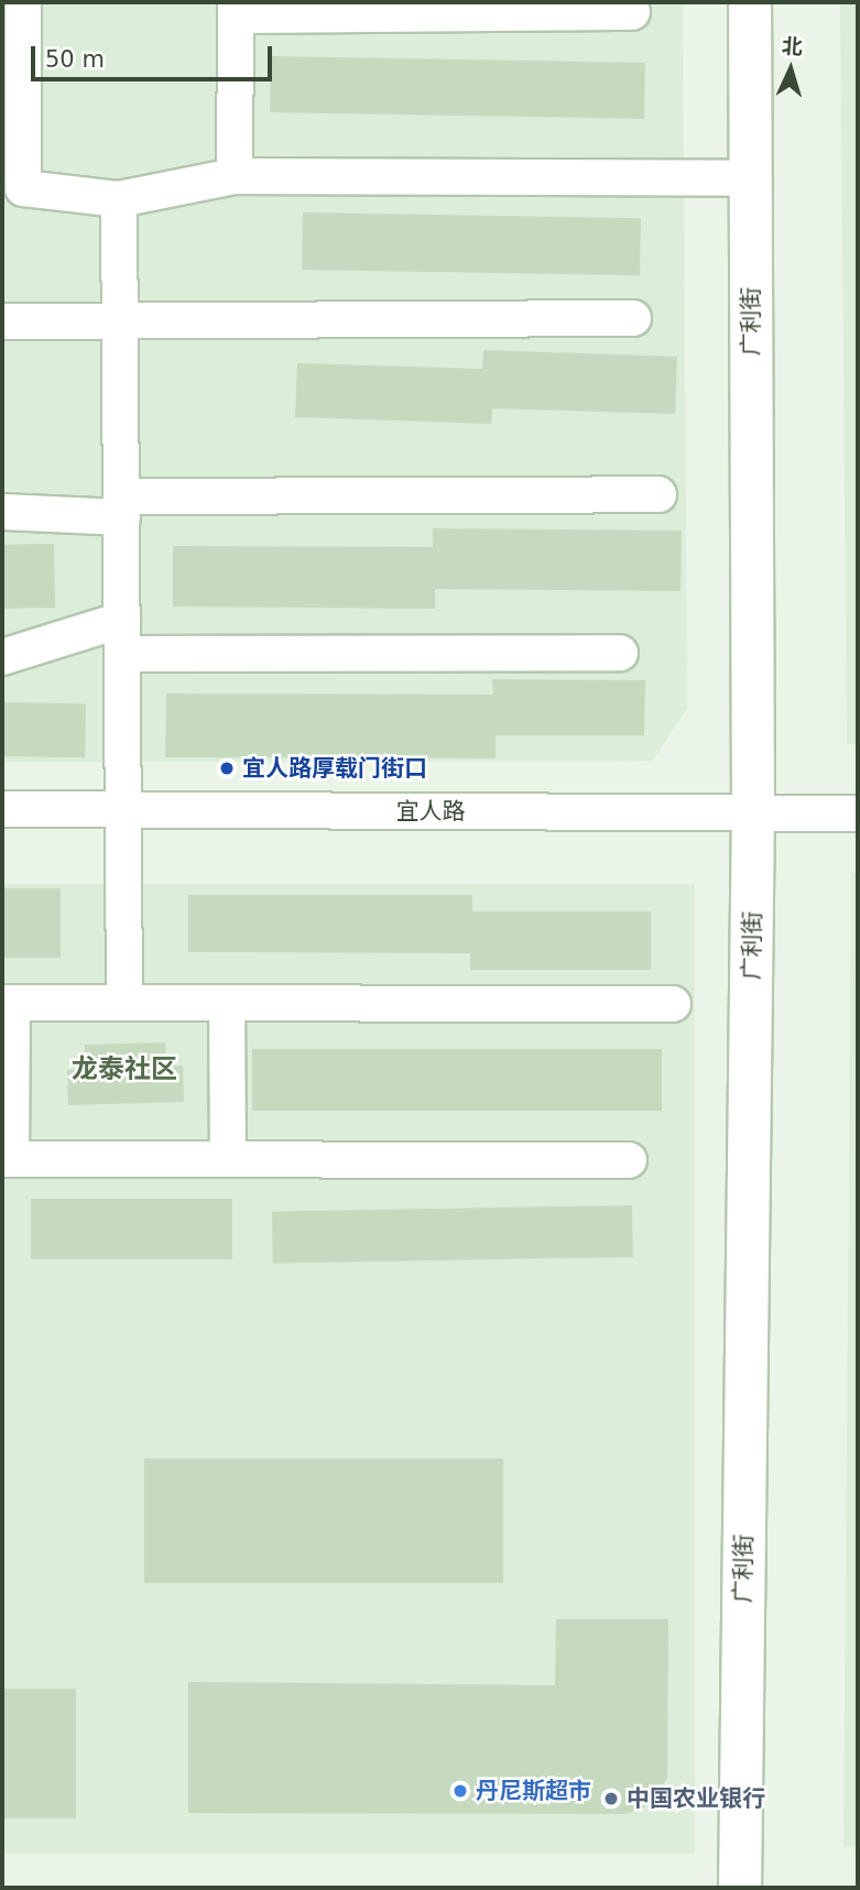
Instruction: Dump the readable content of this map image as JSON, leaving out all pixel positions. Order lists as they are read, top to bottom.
{
  "streets": {
    "street": ["广利街", "宜人路"]
  },
  "crossings": [
    ["广利街", "宜人路"]
  ],
  "districts": ["龙泰社区"],
  "places": ["宜人路厚载门街口", "丹尼斯超市", "中国农业银行"],
  "scale_bar": "50 m",
  "north": "top"
}
